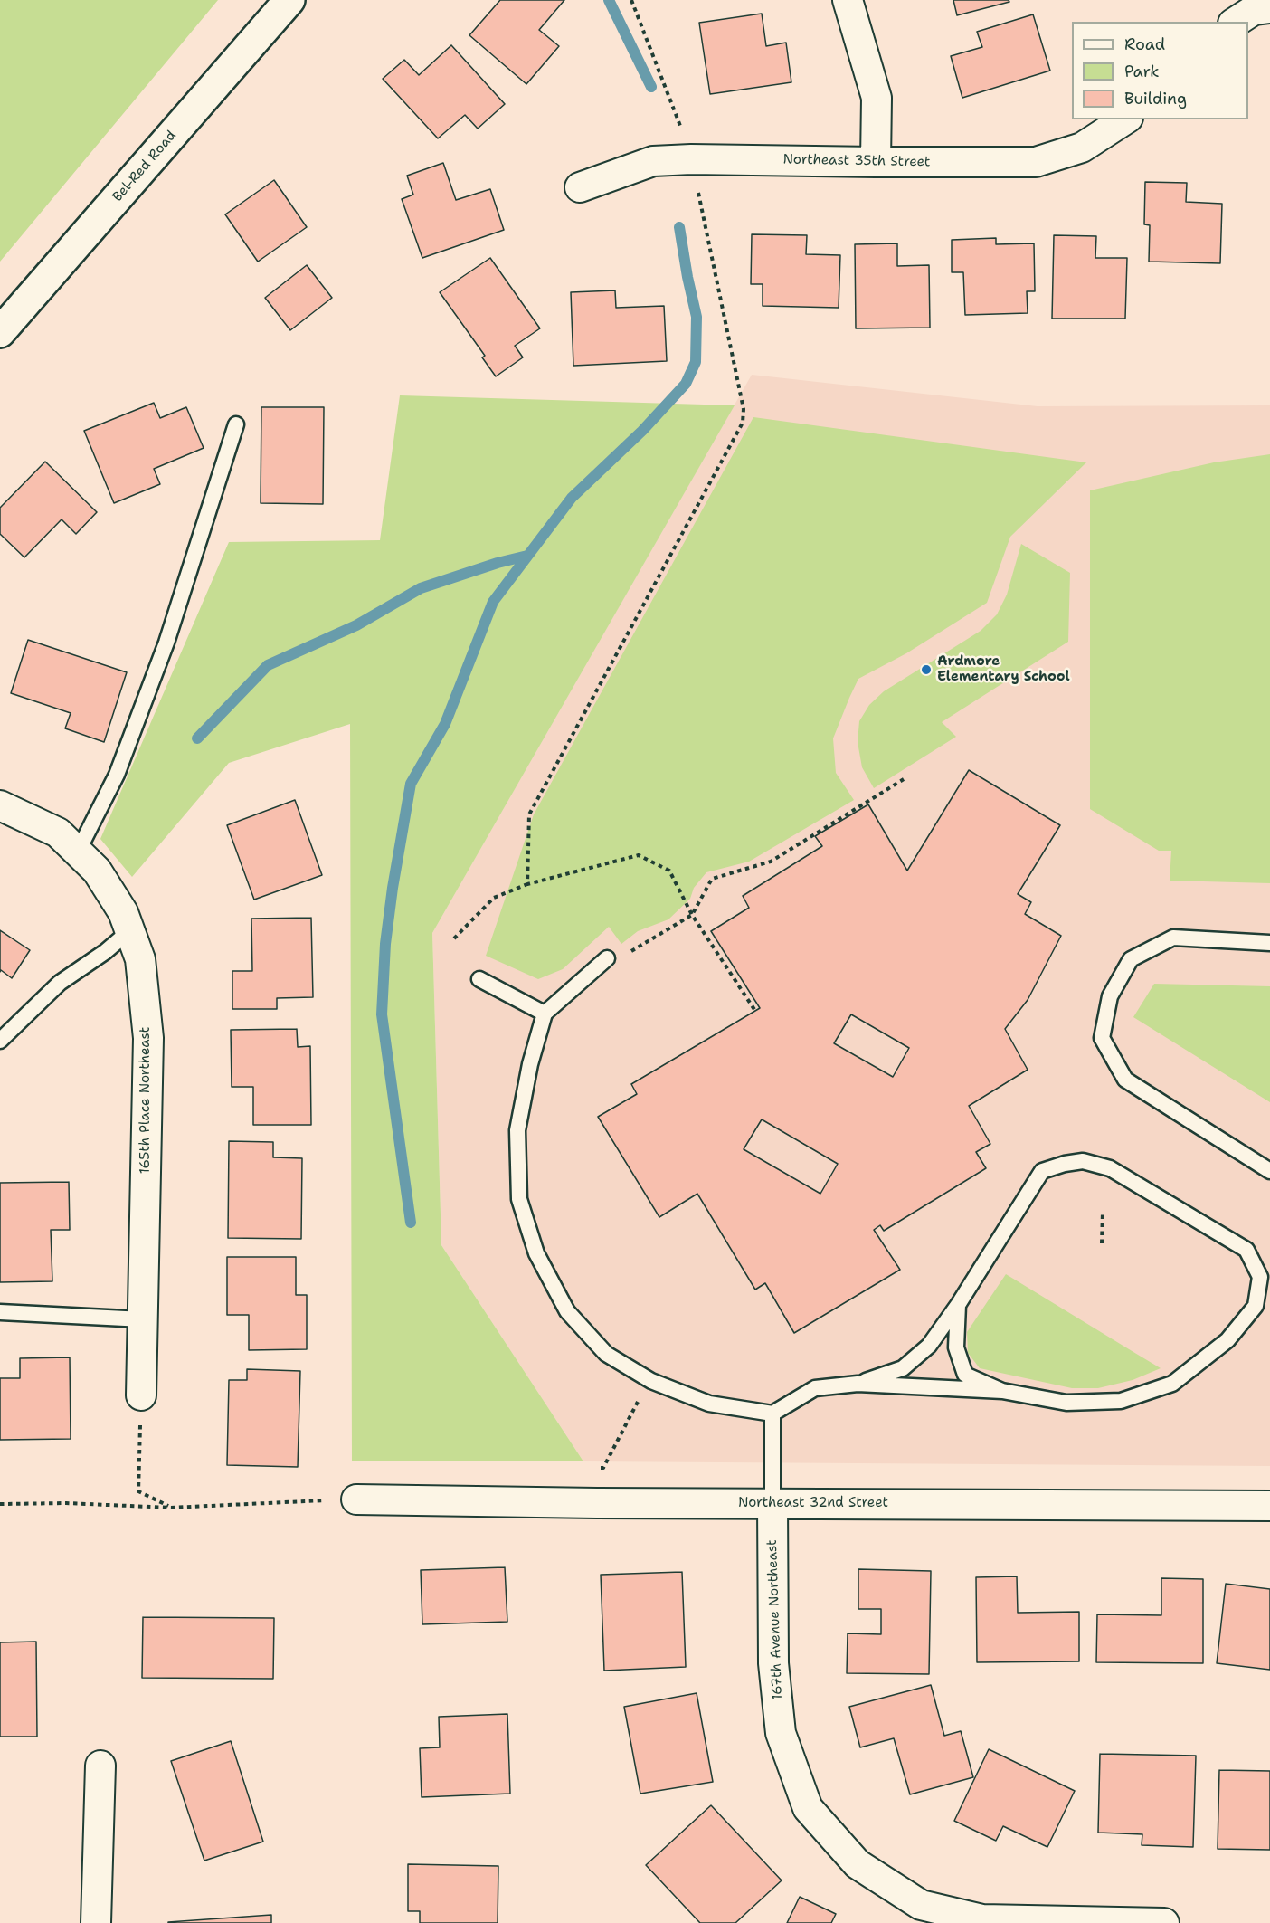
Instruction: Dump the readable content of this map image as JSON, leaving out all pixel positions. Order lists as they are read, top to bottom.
{
  "streets": {
    "main road": ["Bel-Red Road"],
    "street": [
      "Northeast 35th Street",
      "165th Place Northeast",
      "Northeast 32nd Street",
      "167th Avenue Northeast"
    ]
  },
  "crossings": [
    ["Northeast 32nd Street", "167th Avenue Northeast"]
  ],
  "places": ["Ardmore Elementary School"],
  "legend": ["Road", "Park", "Building"]
}
